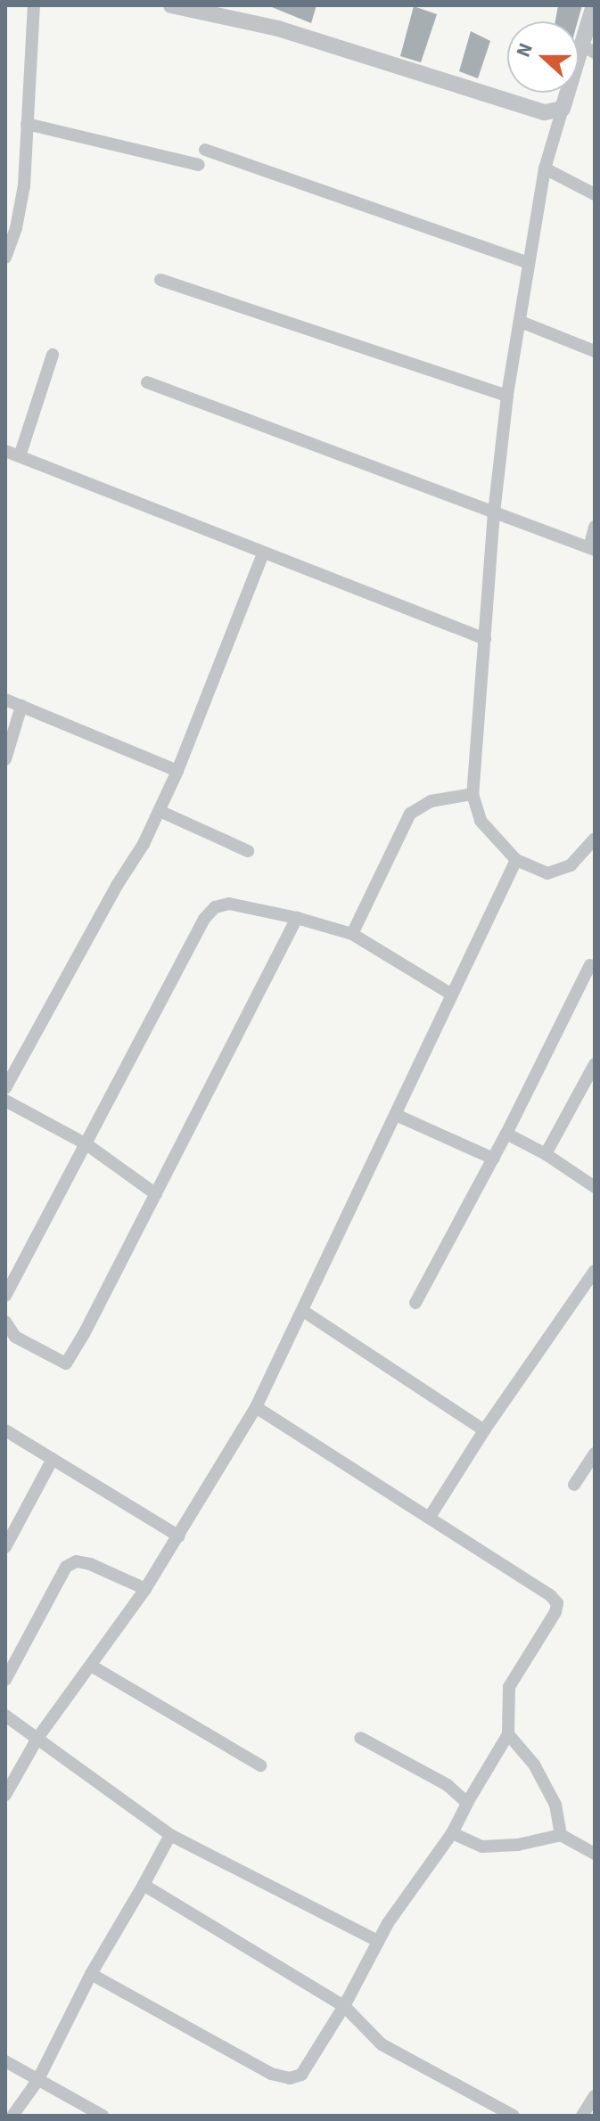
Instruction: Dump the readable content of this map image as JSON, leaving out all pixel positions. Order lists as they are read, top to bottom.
{
  "north": "left"
}
